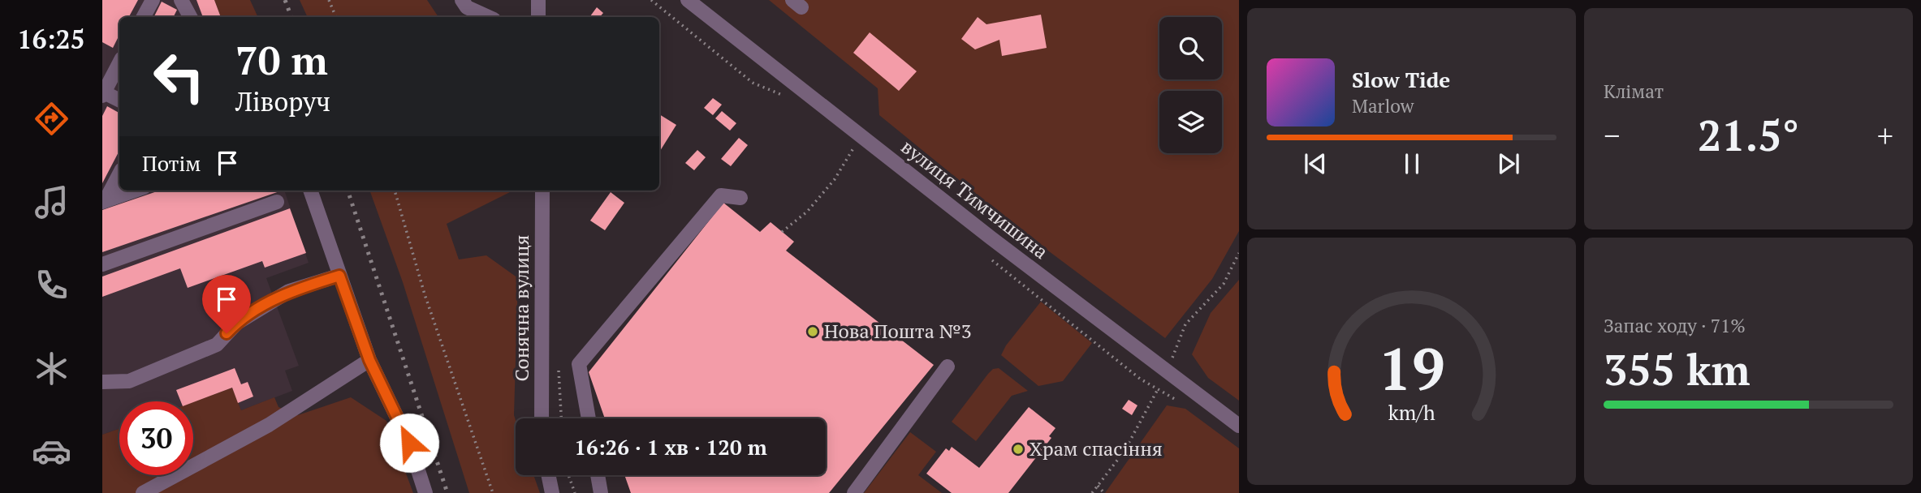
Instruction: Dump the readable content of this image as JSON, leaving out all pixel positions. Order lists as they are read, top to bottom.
{
  "streets": {
    "street": ["вулиця Тимчишина", "Сонячна вулиця"]
  },
  "places": ["Нова Пошта №3", "Храм спасіння"],
  "page": {
    "tabs": "16:25",
    "tile": [
      "Клімат",
      ["Запас ходу · 71%", "355 km"]
    ],
    "turn": ["70 m", "Ліворуч"],
    "song": ["Slow Tide", "Marlow"],
    "heat": ["−", "21.5°", "+"],
    "then": "Потім",
    "limit": "30",
    "trip": "16:26 · 1 хв · 120 m",
    "gauge": ["19", "km/h"]
  }
}
